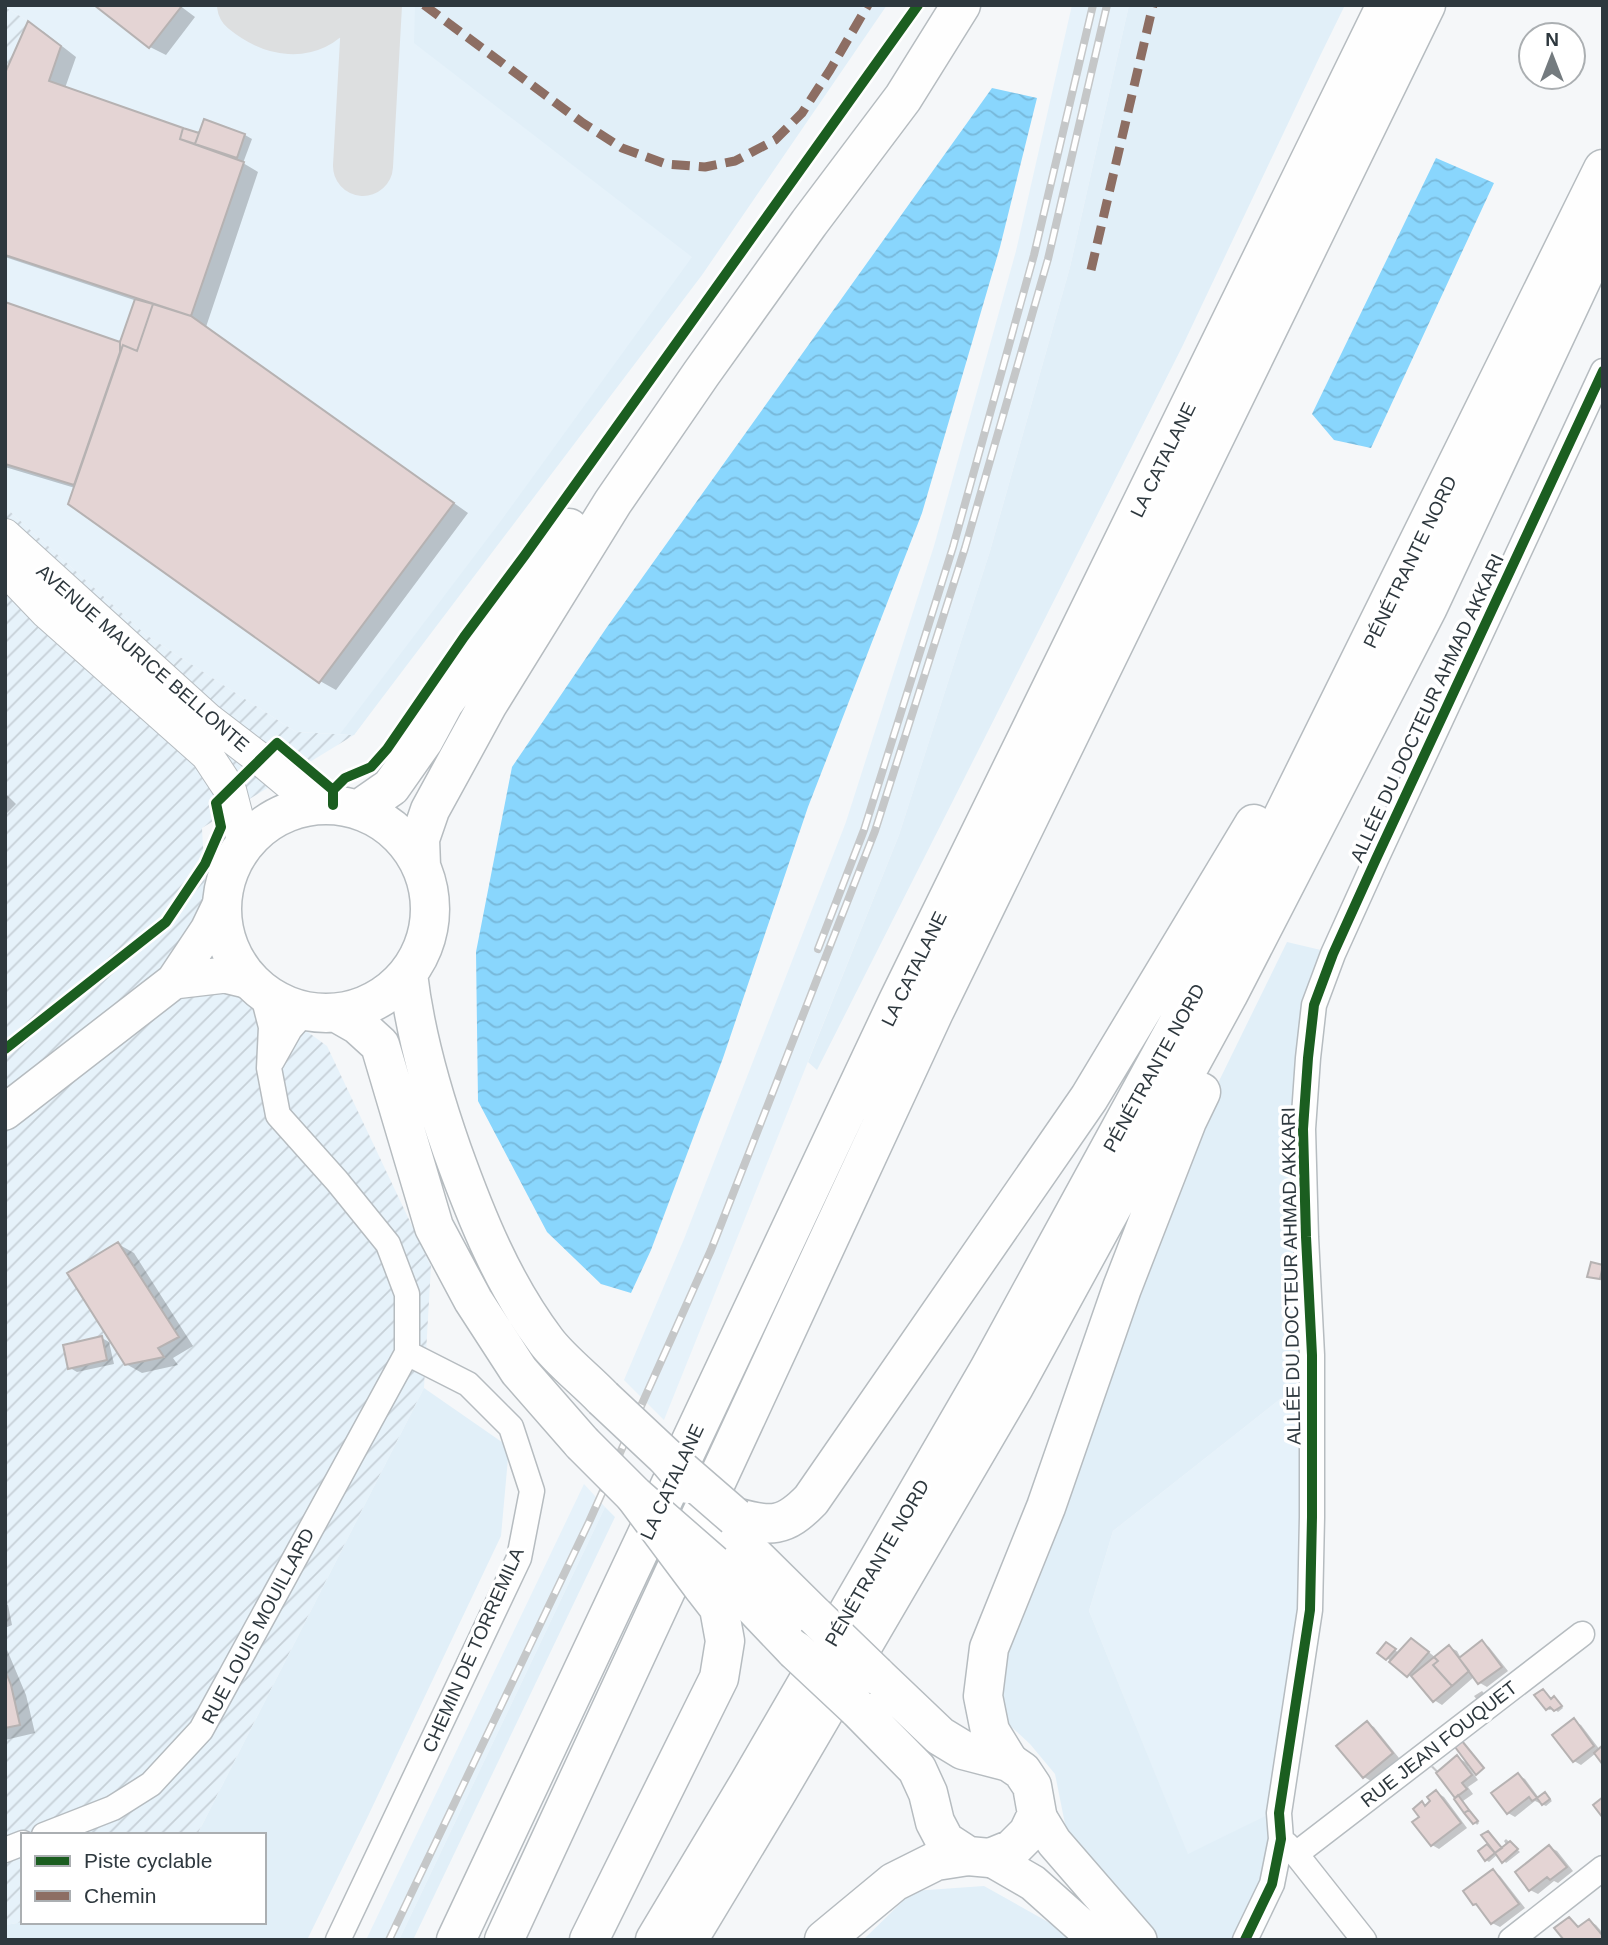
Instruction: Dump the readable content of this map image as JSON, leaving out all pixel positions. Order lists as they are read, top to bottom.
{
  "streets": {
    "main road": ["LA CATALANE", "PÉNÉTRANTE NORD"],
    "street": [
      "AVENUE MAURICE BELLONTE",
      "ALLÉE DU DOCTEUR AHMAD AKKARI",
      "RUE LOUIS MOUILLARD",
      "CHEMIN DE TORREMILA",
      "RUE JEAN FOUQUET"
    ]
  },
  "crossings": [
    ["ALLÉE DU DOCTEUR AHMAD AKKARI", "RUE JEAN FOUQUET"],
    ["RUE LOUIS MOUILLARD", "CHEMIN DE TORREMILA"]
  ],
  "legend": ["Piste cyclable", "Chemin"],
  "north": "top"
}
